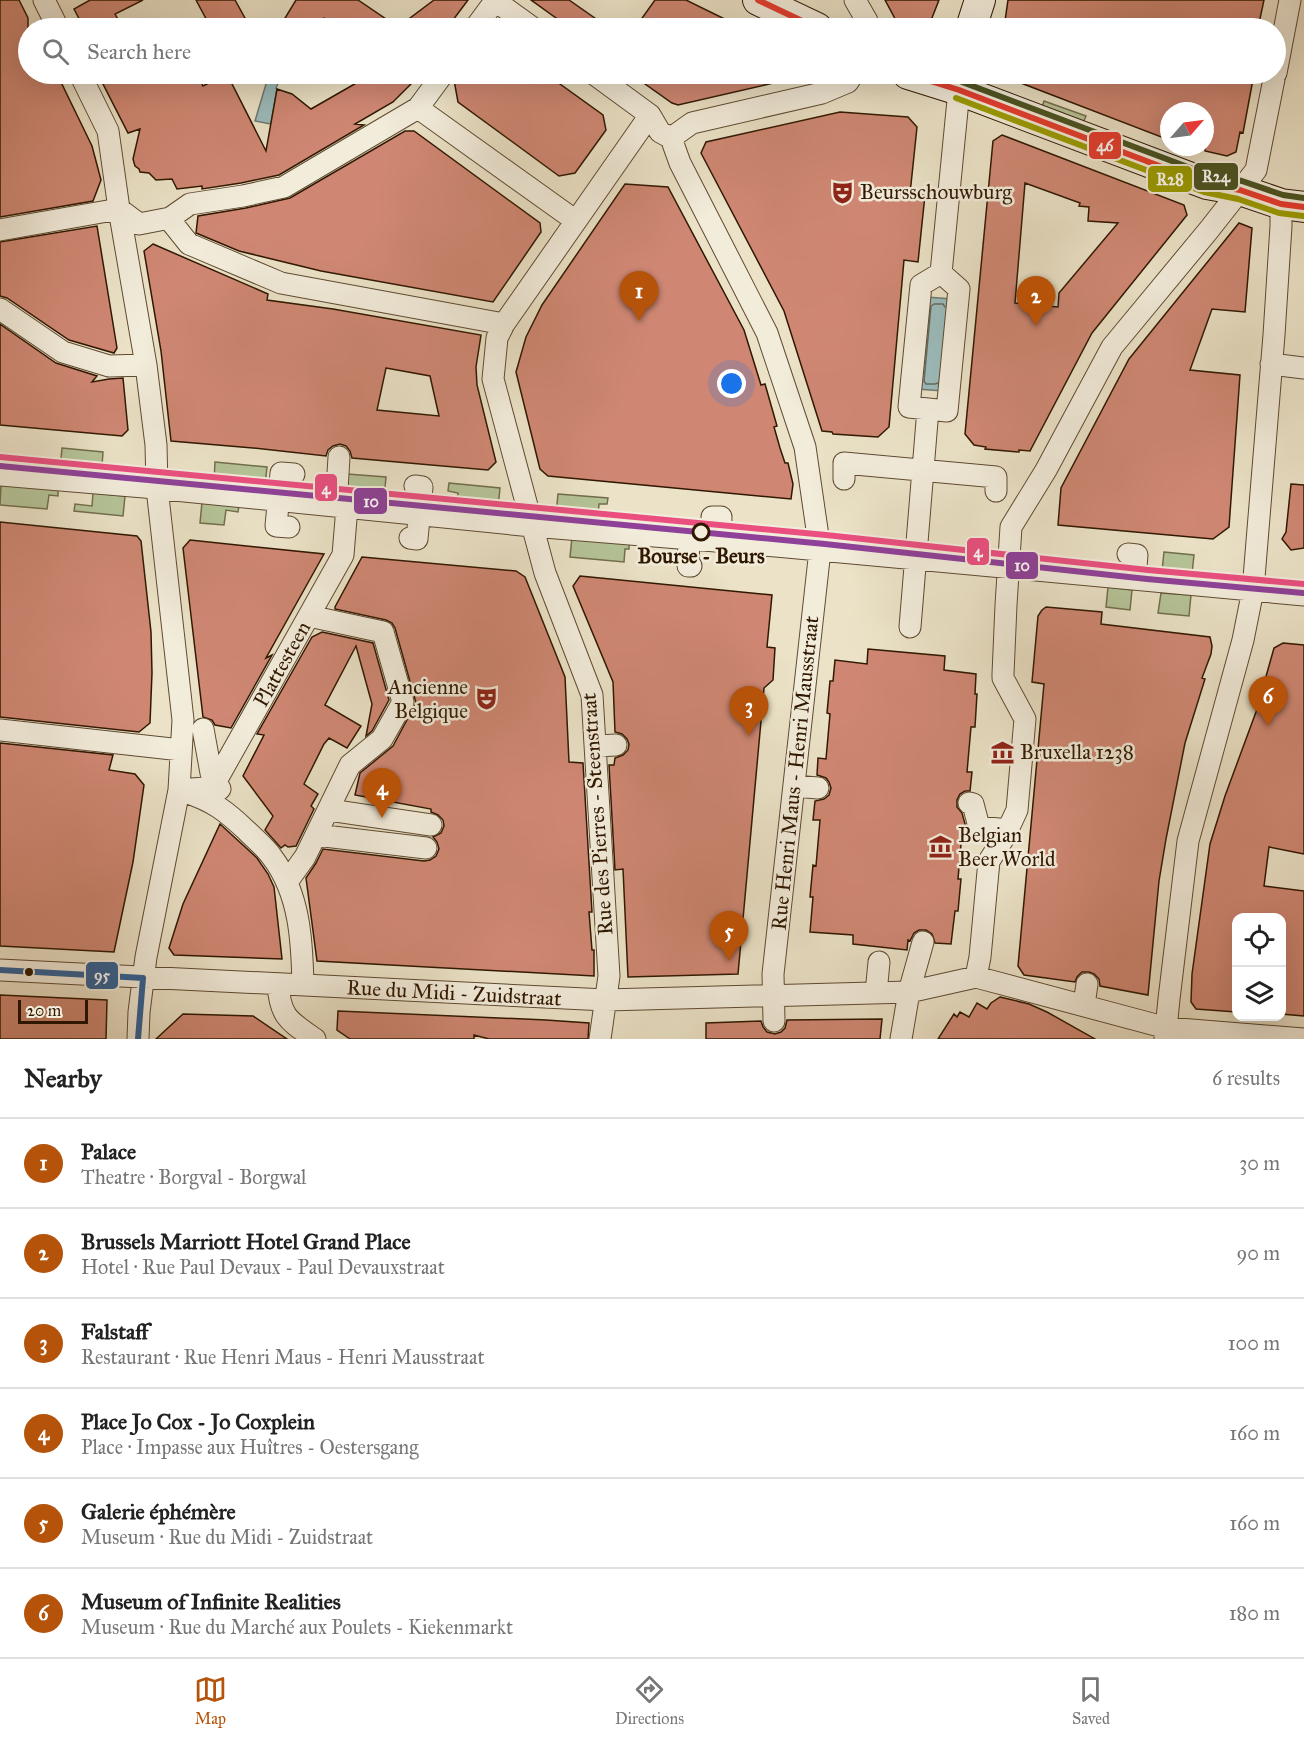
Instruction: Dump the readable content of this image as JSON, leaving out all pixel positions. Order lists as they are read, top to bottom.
{
  "streets": {
    "street": [
      "Plattesteen",
      "Rue Henri Maus - Henri Mausstraat",
      "Rue des Pierres - Steenstraat",
      "Rue du Midi - Zuidstraat"
    ]
  },
  "crossings": [
    ["Rue Henri Maus - Henri Mausstraat", "Rue des Pierres - Steenstraat"],
    ["Rue Henri Maus - Henri Mausstraat", "Rue du Midi - Zuidstraat"],
    ["Rue des Pierres - Steenstraat", "Rue du Midi - Zuidstraat"]
  ],
  "places": {
    "theatre": ["Beursschouwburg", "Ancienne Belgique"],
    "other": ["Bourse - Beurs"],
    "museum": ["Bruxella 1238", "Belgian Beer World"]
  },
  "lines": [
    "transit line 46",
    "transit line R24",
    "transit line R28",
    "transit line 4",
    "transit line 10",
    "transit line 95"
  ],
  "scale_bar": "20 m",
  "north": "top right",
  "page": {
    "search": "Search here",
    "pins": [
      "1",
      "2",
      "6",
      "3",
      "4",
      "5"
    ],
    "scale": "20 m",
    "heading": ["Nearby", "6 results"],
    "list": [
      {
        "mark": "1",
        "name": "Palace",
        "note": "Theatre · Borgval - Borgwal",
        "value": "30 m"
      },
      {
        "mark": "2",
        "name": "Brussels Marriott Hotel Grand Place",
        "note": "Hotel · Rue Paul Devaux - Paul Devauxstraat",
        "value": "90 m"
      },
      {
        "mark": "3",
        "name": "Falstaff",
        "note": "Restaurant · Rue Henri Maus - Henri Mausstraat",
        "value": "100 m"
      },
      {
        "mark": "4",
        "name": "Place Jo Cox - Jo Coxplein",
        "note": "Place · Impasse aux Huîtres - Oestersgang",
        "value": "160 m"
      },
      {
        "mark": "5",
        "name": "Galerie éphémère",
        "note": "Museum · Rue du Midi - Zuidstraat",
        "value": "160 m"
      },
      {
        "mark": "6",
        "name": "Museum of Infinite Realities",
        "note": "Museum · Rue du Marché aux Poulets - Kiekenmarkt",
        "value": "180 m"
      }
    ],
    "nav": ["Map", "Directions", "Saved"]
  }
}
